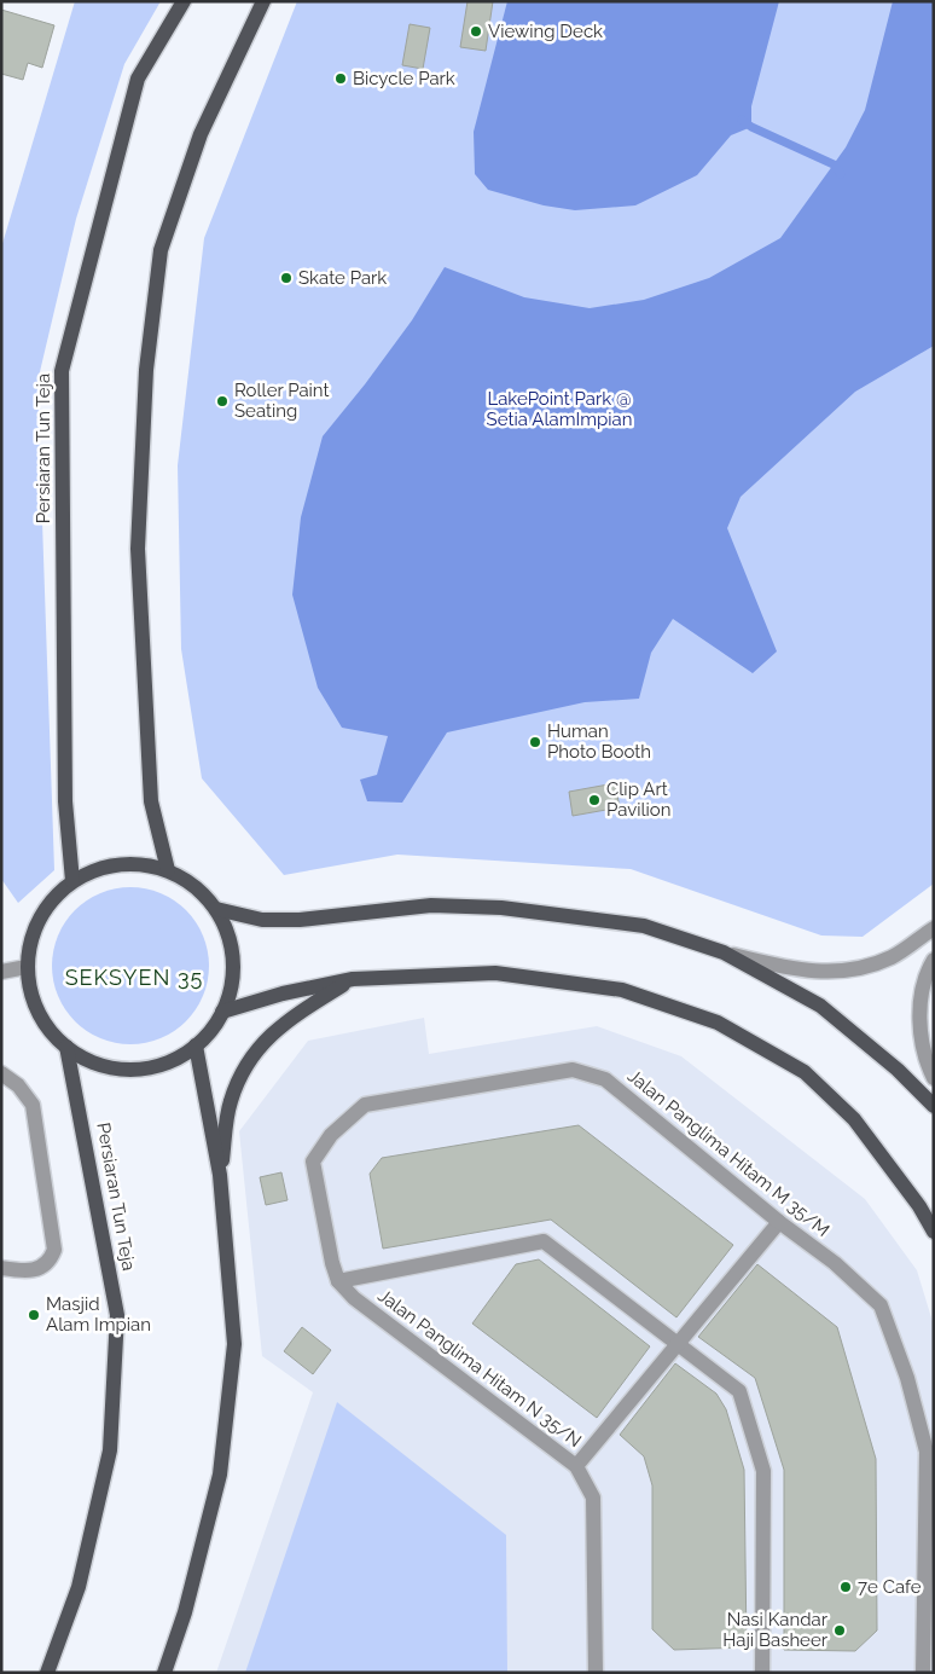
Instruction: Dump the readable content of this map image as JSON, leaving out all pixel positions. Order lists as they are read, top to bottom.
{
  "streets": {
    "main road": ["Persiaran Tun Teja"],
    "street": ["Jalan Panglima Hitam M 35/M", "Jalan Panglima Hitam N 35/N"]
  },
  "crossings": [
    ["Jalan Panglima Hitam M 35/M", "Jalan Panglima Hitam N 35/N"]
  ],
  "districts": ["SEKSYEN 35"],
  "parks": ["LakePoint Park @ Setia AlamImpian"],
  "places": [
    "Viewing Deck",
    "Bicycle Park",
    "Skate Park",
    "Roller Paint Seating",
    "Human Photo Booth",
    "Clip Art Pavilion",
    "Masjid Alam Impian",
    "7e Cafe",
    "Nasi Kandar Haji Basheer"
  ]
}
